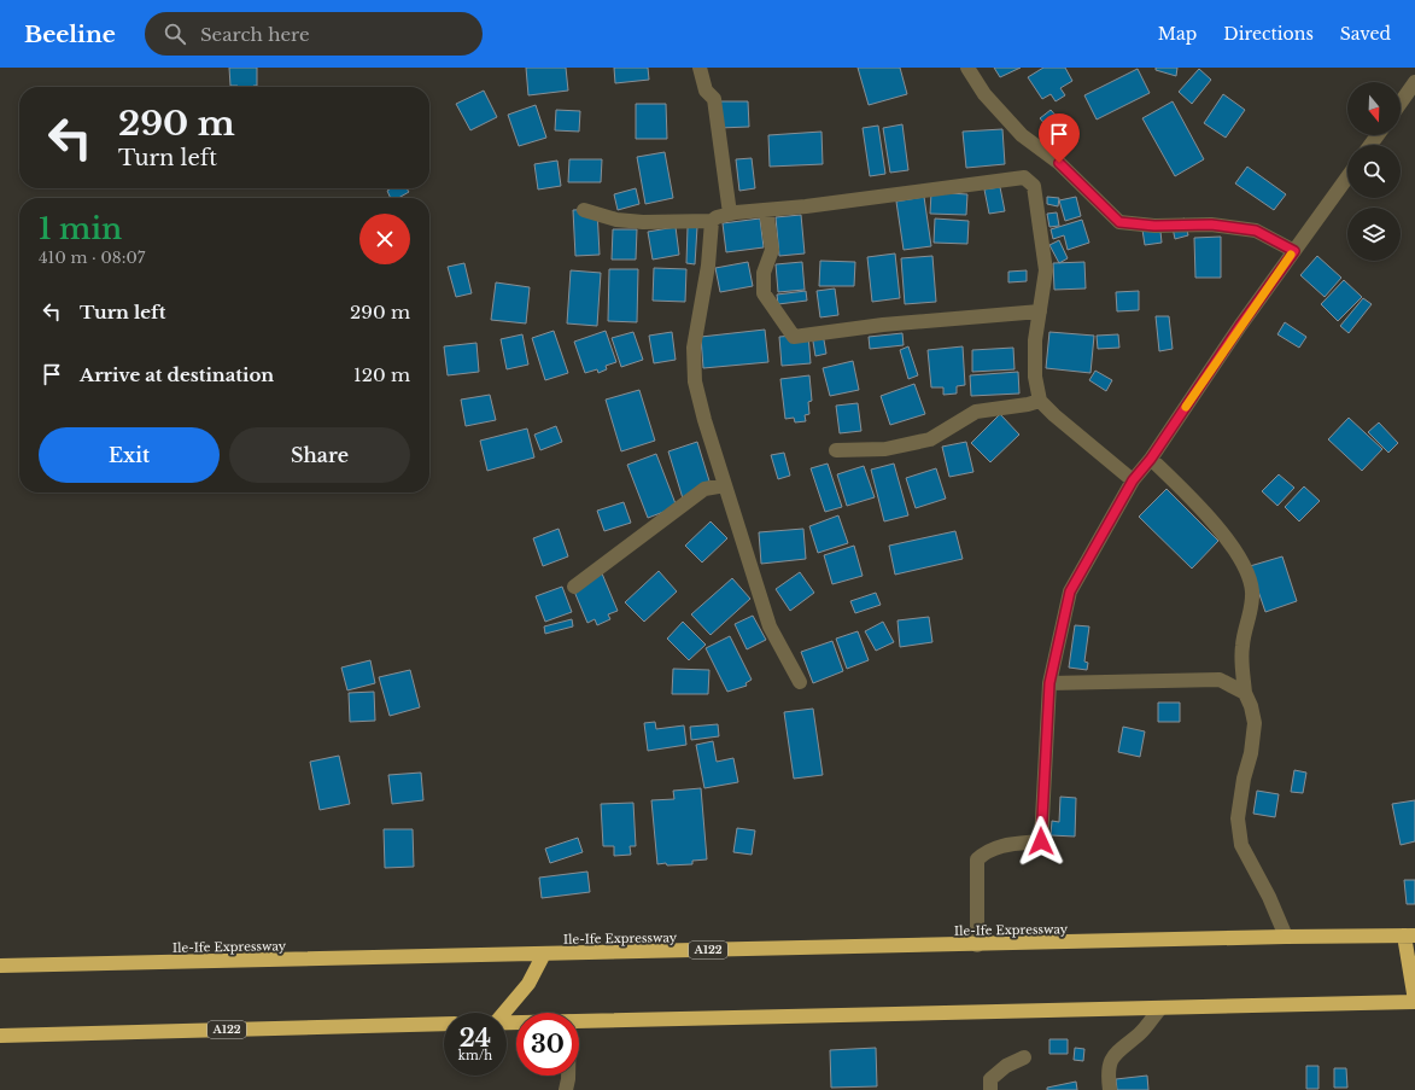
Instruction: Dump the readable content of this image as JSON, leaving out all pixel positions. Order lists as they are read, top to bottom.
{
  "streets": {
    "highway": ["Ile-Ife Expressway", "A122"]
  },
  "north": "bottom",
  "page": {
    "header": "Beeline",
    "search": "Search here",
    "nav": ["Map", "Directions", "Saved"],
    "turn": ["290 m", "Turn left"],
    "heading": ["1 min", "410 m · 08:07"],
    "list": [
      {
        "name": "Turn left",
        "value": "290 m"
      },
      {
        "name": "Arrive at destination",
        "value": "120 m"
      }
    ],
    "buttons": ["Exit", "Share"],
    "speed": "24 km/h",
    "limit": "30"
  }
}
